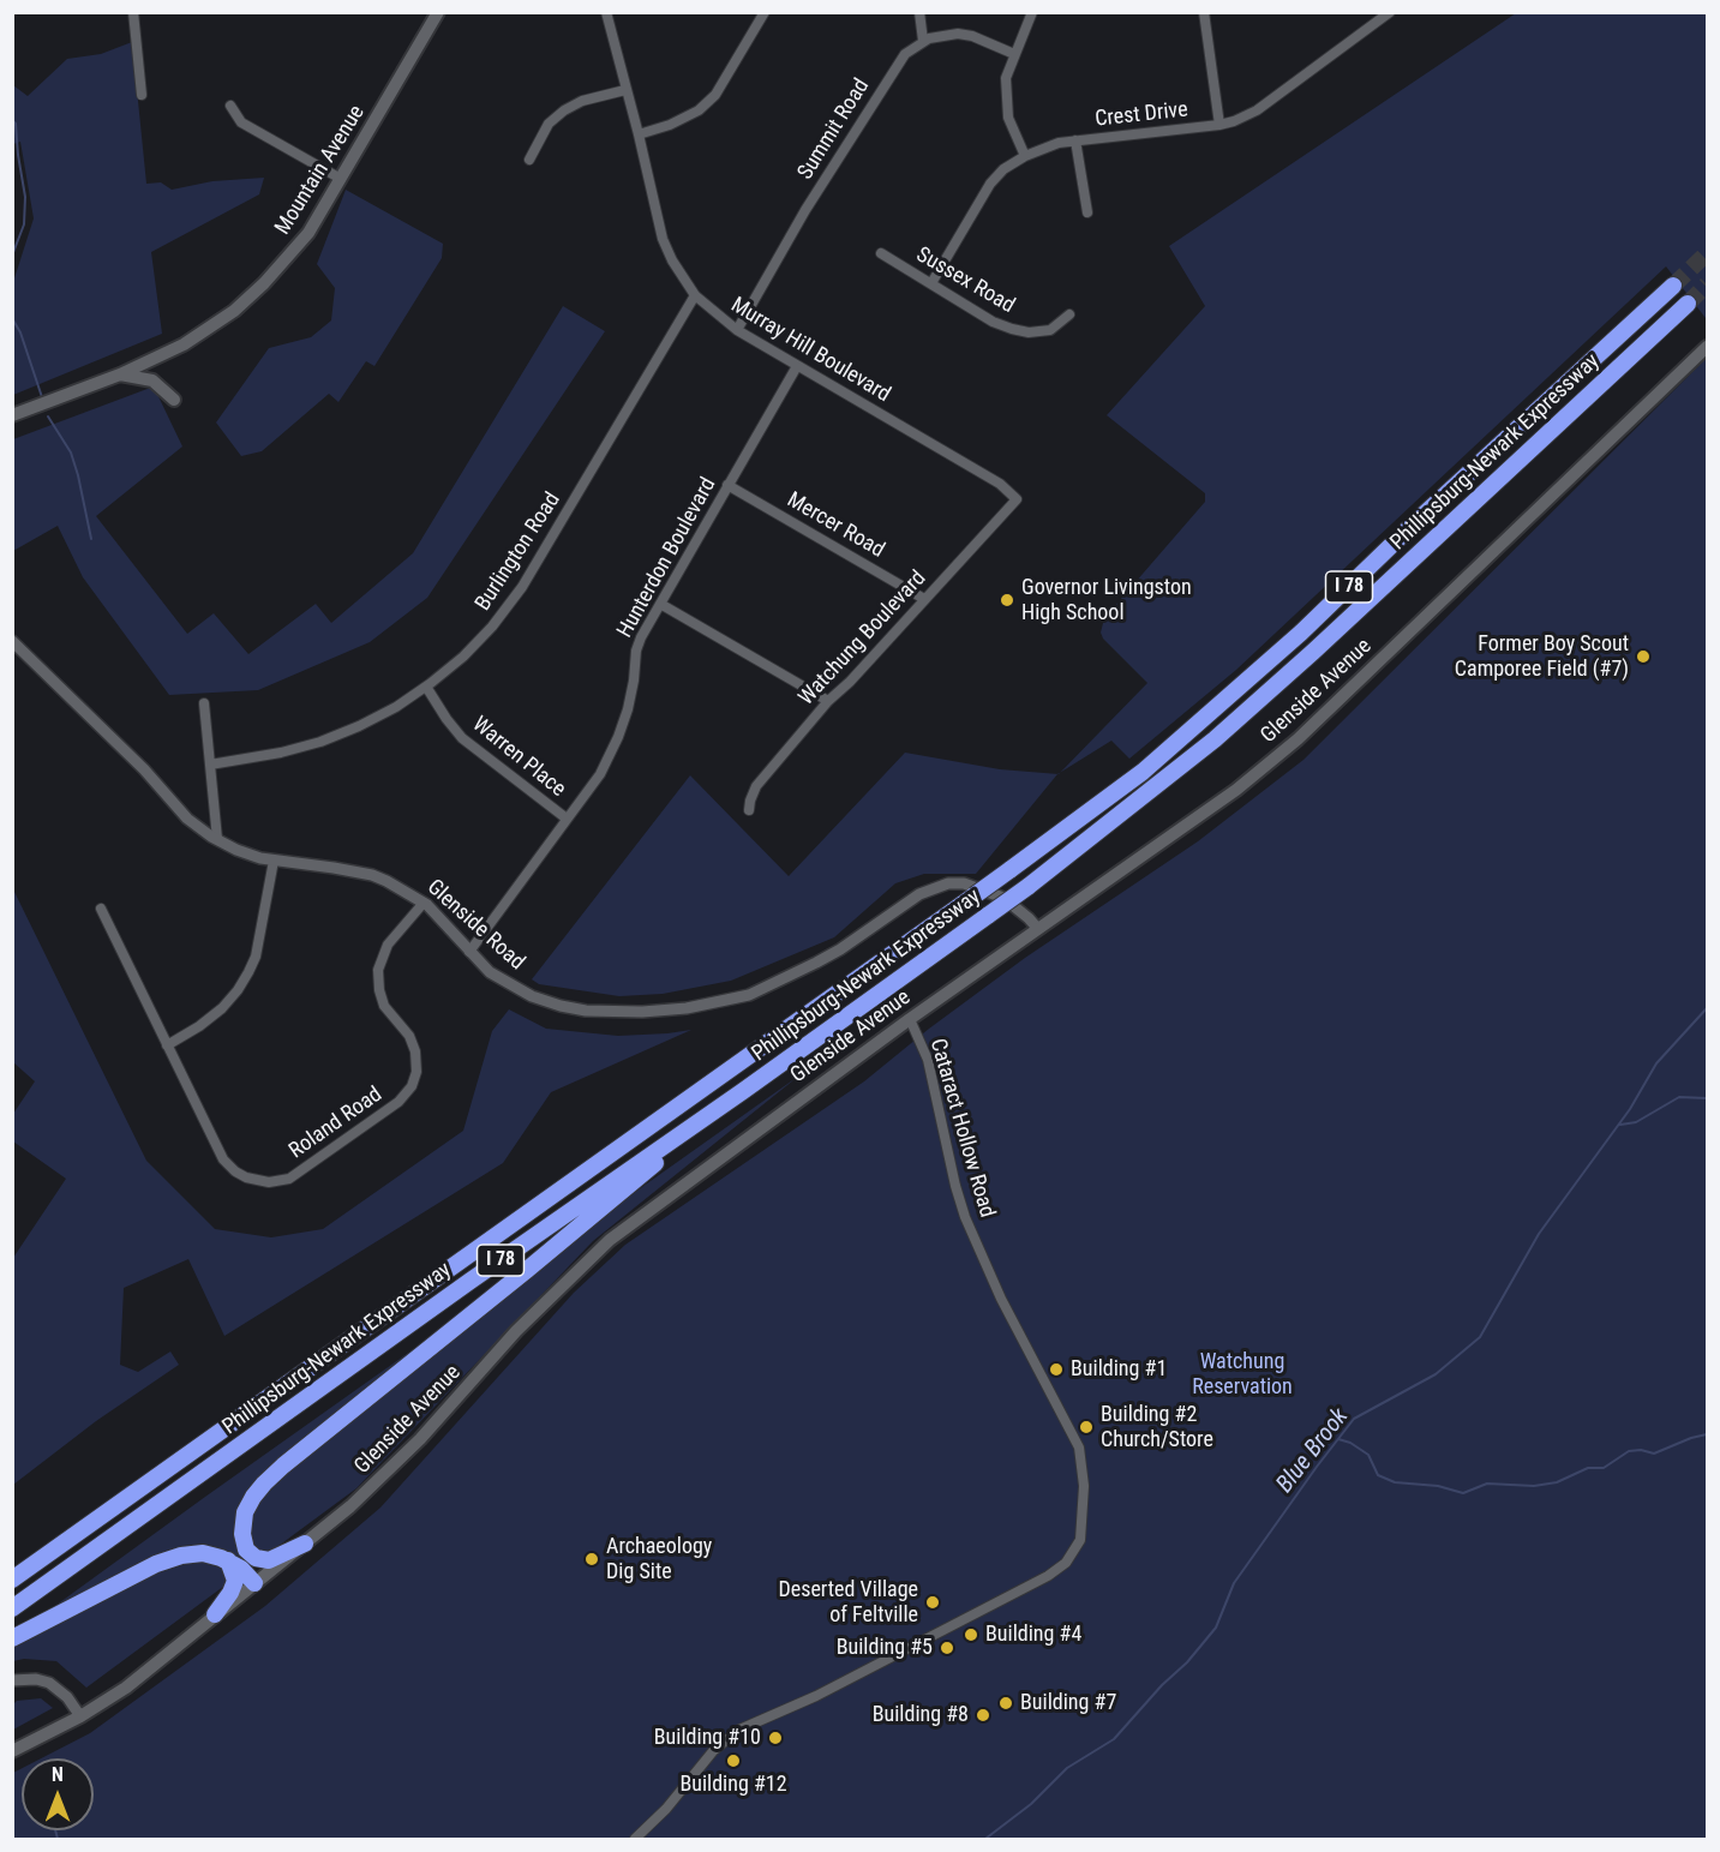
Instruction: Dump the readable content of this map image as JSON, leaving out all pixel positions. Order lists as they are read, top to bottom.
{
  "streets": {
    "highway": ["Phillipsburg-Newark Expressway", "I 78"],
    "main road": ["Mountain Avenue", "Glenside Avenue"],
    "street": [
      "Crest Drive",
      "Summit Road",
      "Sussex Road",
      "Murray Hill Boulevard",
      "Mercer Road",
      "Burlington Road",
      "Hunterdon Boulevard",
      "Watchung Boulevard",
      "Warren Place",
      "Glenside Road",
      "Roland Road",
      "Cataract Hollow Road"
    ]
  },
  "crossings": [
    ["Crest Drive", "Sussex Road"],
    ["Summit Road", "Murray Hill Boulevard"],
    ["Murray Hill Boulevard", "Burlington Road"],
    ["Murray Hill Boulevard", "Hunterdon Boulevard"],
    ["Murray Hill Boulevard", "Watchung Boulevard"],
    ["Mercer Road", "Hunterdon Boulevard"],
    ["Mercer Road", "Watchung Boulevard"],
    ["Burlington Road", "Warren Place"],
    ["Hunterdon Boulevard", "Warren Place"],
    ["Hunterdon Boulevard", "Glenside Road"],
    ["Glenside Avenue", "Glenside Road"],
    ["Glenside Avenue", "Cataract Hollow Road"],
    ["Glenside Road", "Roland Road"]
  ],
  "water": ["Blue Brook"],
  "parks": ["Watchung Reservation"],
  "places": [
    "Governor Livingston High School",
    "Former Boy Scout Camporee Field (#7)",
    "Building #1",
    "Building #2 Church/Store",
    "Archaeology Dig Site",
    "Deserted Village of Feltville",
    "Building #4",
    "Building #5",
    "Building #7",
    "Building #8",
    "Building #10",
    "Building #12"
  ],
  "north": "top"
}
